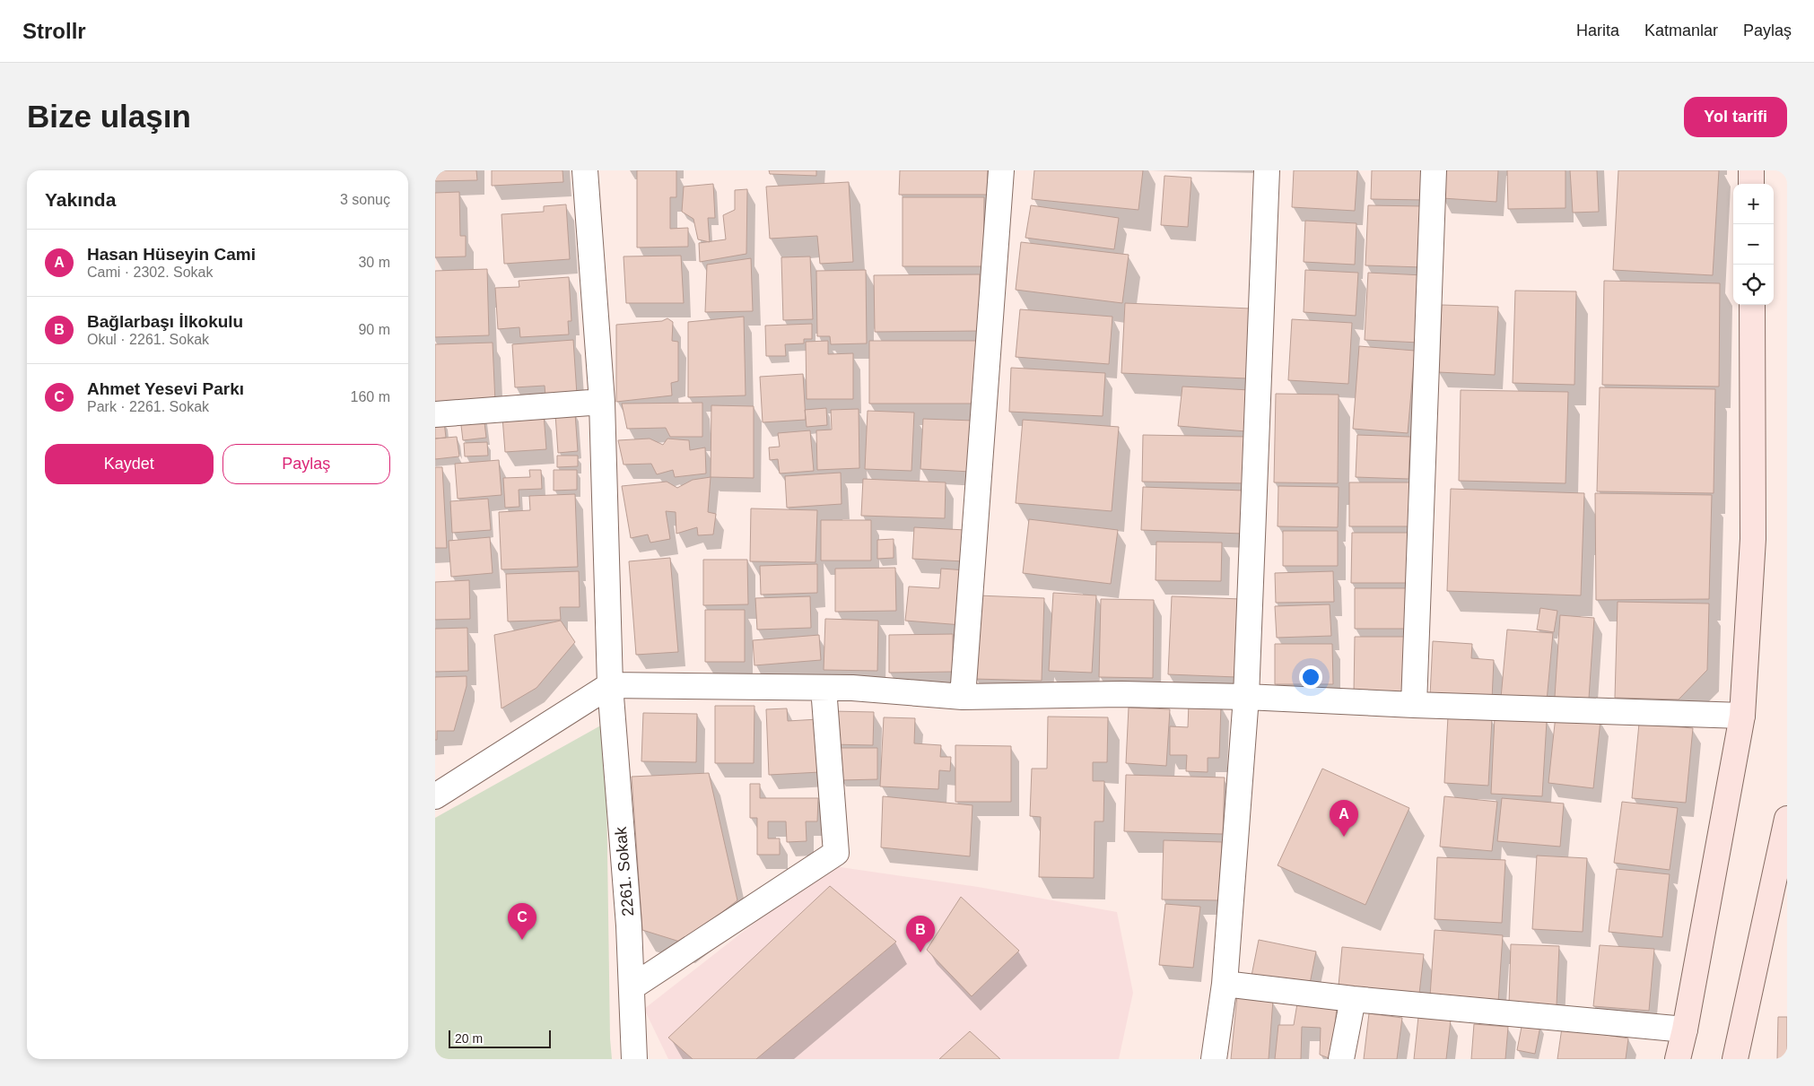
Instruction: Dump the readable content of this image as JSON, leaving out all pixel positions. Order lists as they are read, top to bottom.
{
  "streets": {
    "street": ["2261. Sokak"]
  },
  "scale_bar": "20 m",
  "page": {
    "header": "Strollr",
    "nav": ["Harita", "Katmanlar", "Paylaş"],
    "buttons": [
      "Yol tarifi",
      ["Kaydet", "Paylaş"]
    ],
    "title": "Bize ulaşın",
    "heading": ["Yakında", "3 sonuç"],
    "map_buttons": ["+", "−"],
    "list": [
      {
        "mark": "A",
        "name": "Hasan Hüseyin Cami",
        "note": "Cami · 2302. Sokak",
        "value": "30 m"
      },
      {
        "mark": "B",
        "name": "Bağlarbaşı İlkokulu",
        "note": "Okul · 2261. Sokak",
        "value": "90 m"
      },
      {
        "mark": "C",
        "name": "Ahmet Yesevi Parkı",
        "note": "Park · 2261. Sokak",
        "value": "160 m"
      }
    ],
    "pins": ["A", "C", "B"],
    "scale": "20 m"
  }
}
